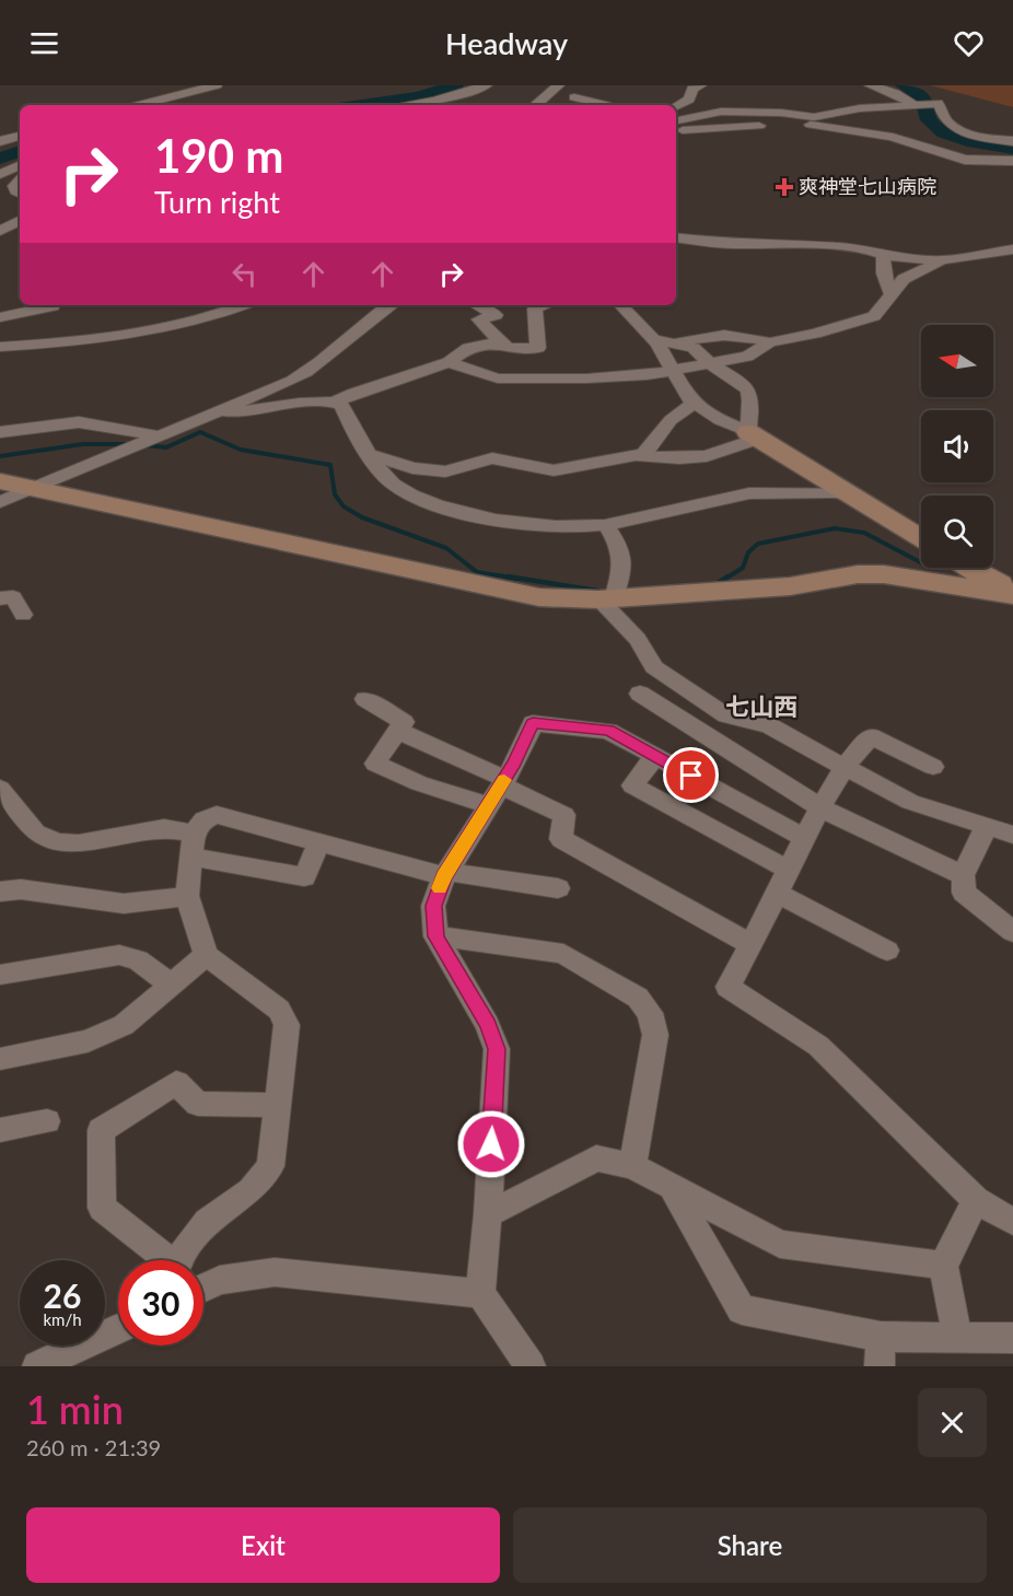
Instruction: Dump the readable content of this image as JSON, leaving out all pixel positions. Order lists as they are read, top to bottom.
{
  "districts": ["七山西"],
  "places": {
    "health": ["爽神堂七山病院"]
  },
  "north": "left",
  "page": {
    "header": "Headway",
    "turn": ["190 m", "Turn right"],
    "speed": "26 km/h",
    "limit": "30",
    "heading": ["1 min", "260 m · 21:39"],
    "buttons": ["Exit", "Share"]
  }
}
